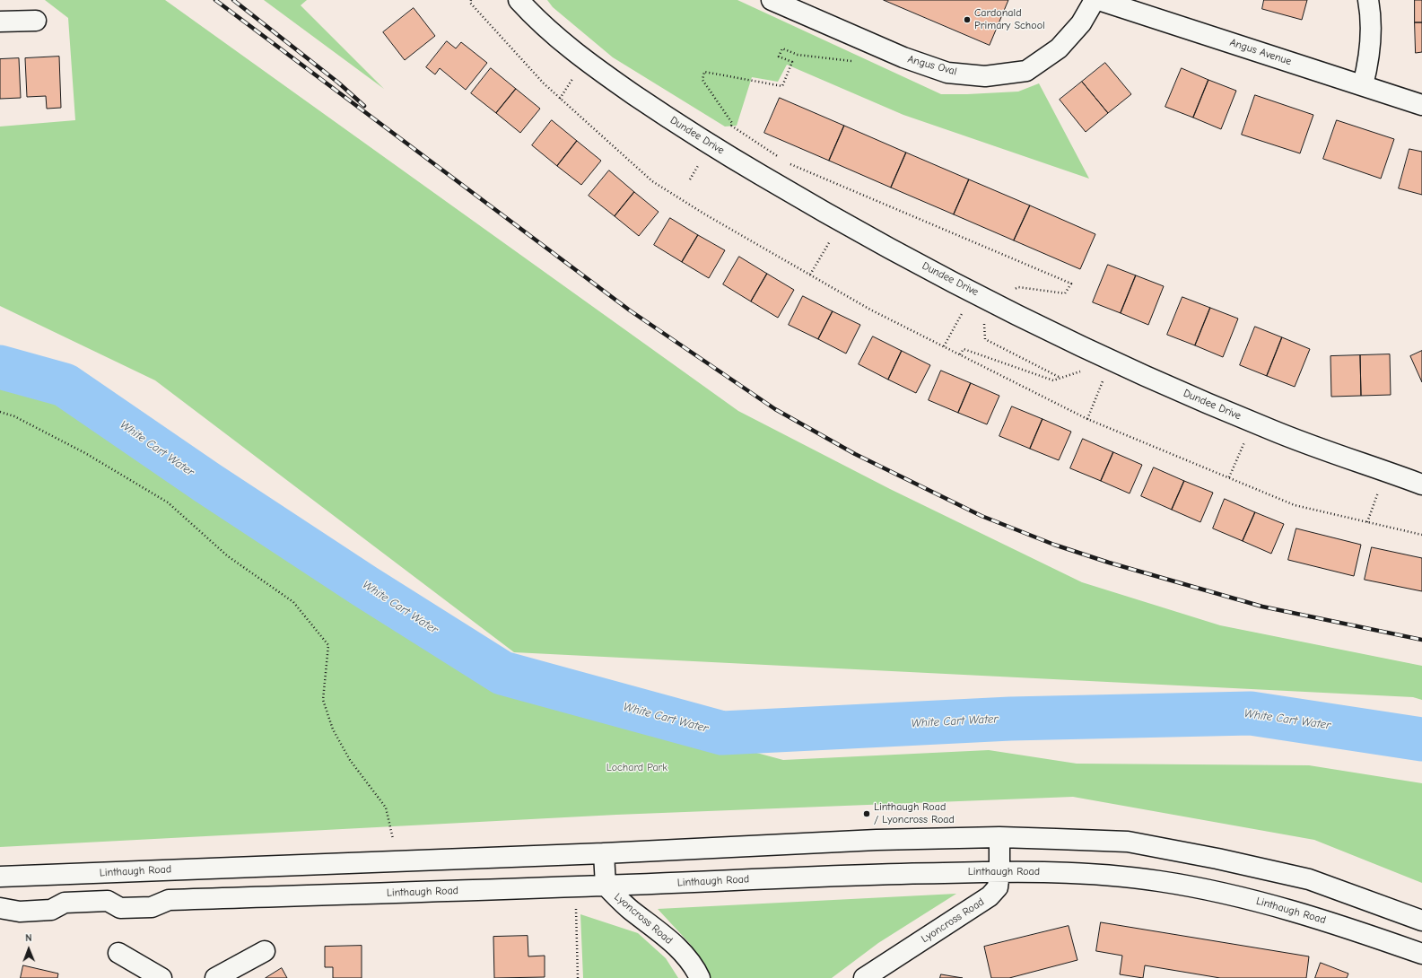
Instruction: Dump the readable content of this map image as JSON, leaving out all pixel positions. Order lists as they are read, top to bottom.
{
  "streets": {
    "street": [
      "Angus Avenue",
      "Angus Oval",
      "Dundee Drive",
      "Linthaugh Road",
      "Lyoncross Road"
    ]
  },
  "crossings": [
    ["Linthaugh Road", "Lyoncross Road"]
  ],
  "water": ["White Cart Water"],
  "parks": ["Lochard Park"],
  "places": ["Cardonald Primary School", "Linthaugh Road / Lyoncross Road"],
  "north": "top"
}
